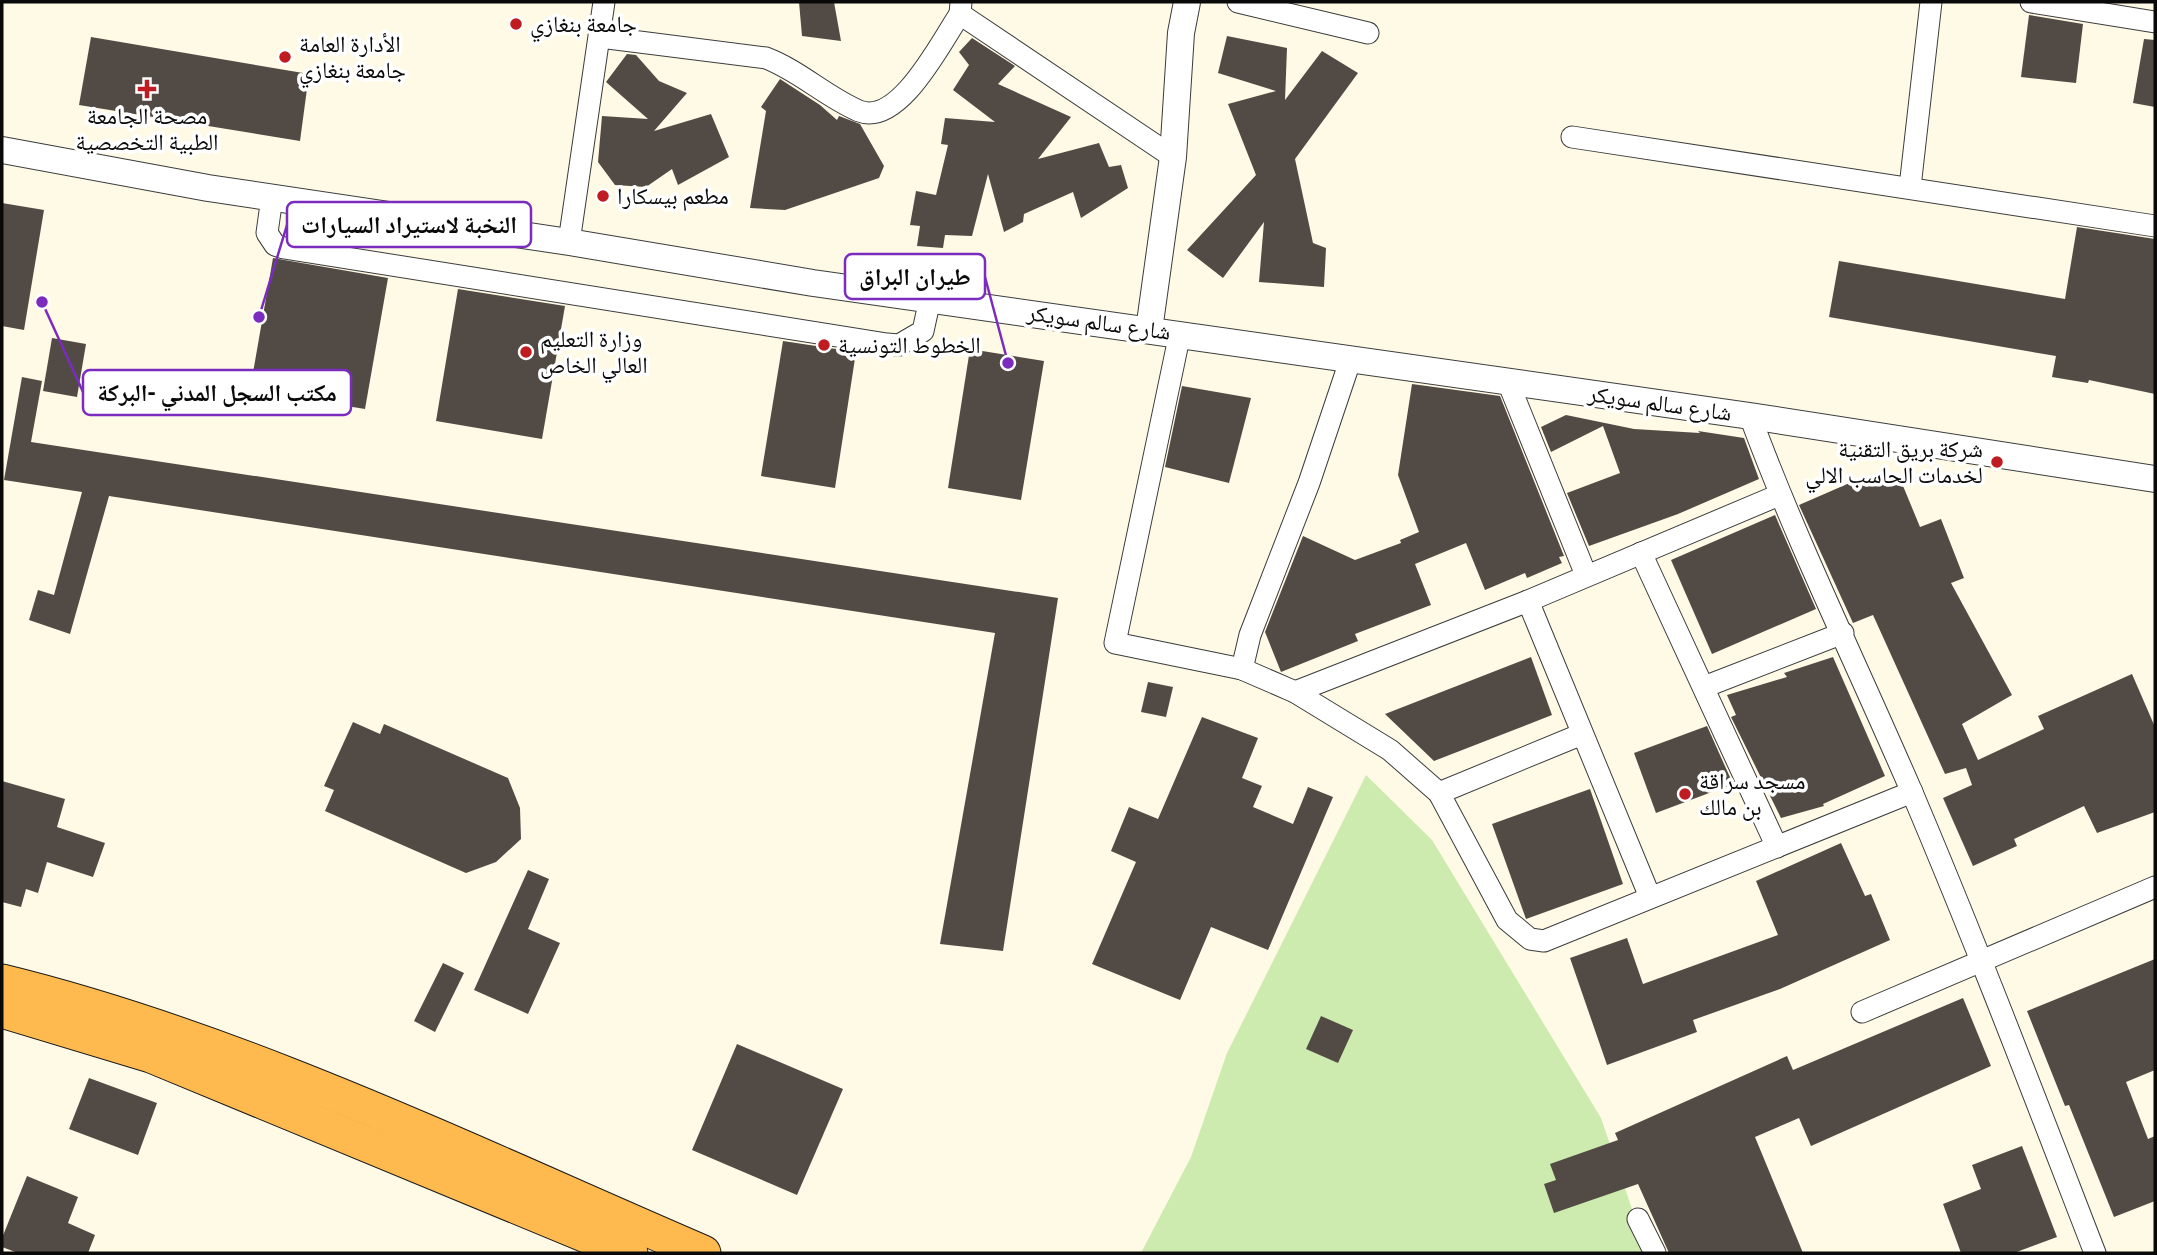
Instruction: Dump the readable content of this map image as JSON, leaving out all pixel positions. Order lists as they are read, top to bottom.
{
  "streets": {
    "street": ["شارع سالم سويكر"]
  },
  "places": {
    "other": [
      "جامعة بنغازي",
      "الأدارة العامة جامعة بنغازي",
      "مطعم بيسكارا",
      "مكتب السجل المدني -البركة",
      "النخبة لاستيراد السيارات",
      "الخطوط التونسية",
      "وزارة التعليم العالي الخاص",
      "طيران البراق",
      "شركة بريق التقنية لخدمات الحاسب الالي",
      "مسجد سراقة بن مالك"
    ],
    "health": ["مصحة الجامعة الطبية التخصصية"]
  }
}
